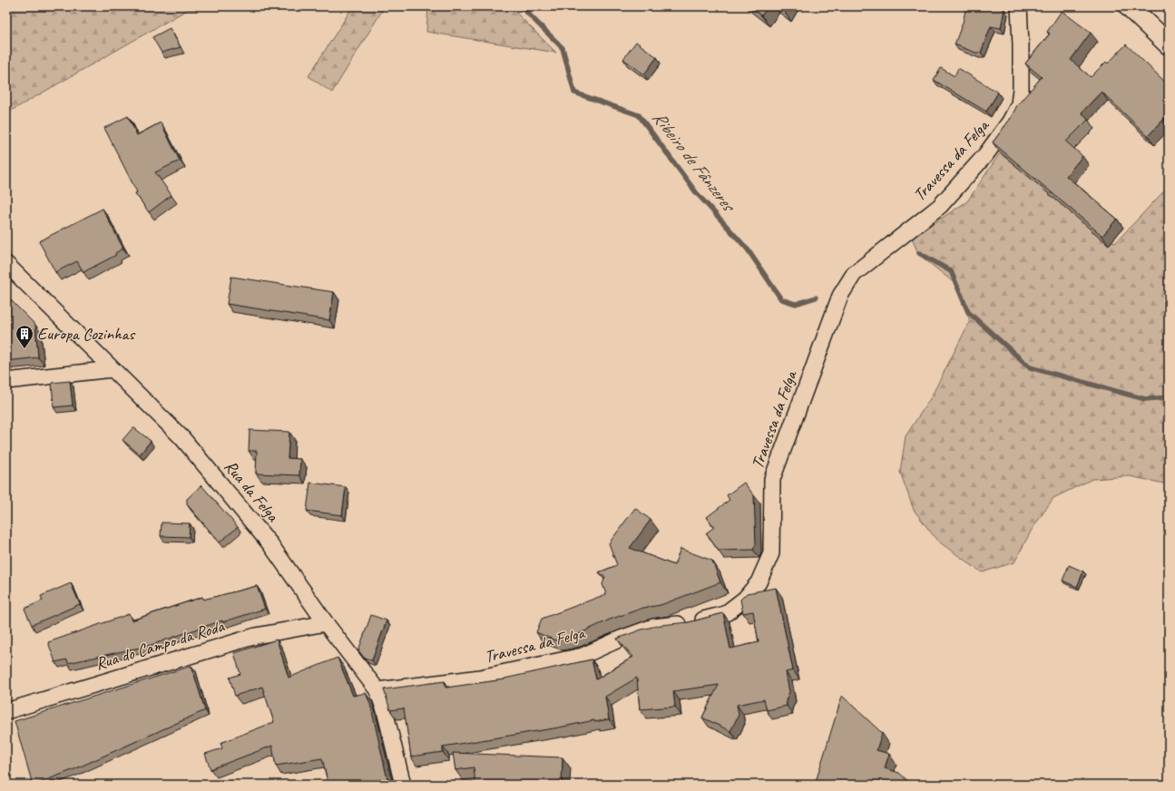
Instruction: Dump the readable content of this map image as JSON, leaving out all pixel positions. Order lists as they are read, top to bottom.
{
  "streets": {
    "street": ["Travessa da Felga", "Rua da Felga", "Rua do Campo da Roda"]
  },
  "crossings": [
    ["Travessa da Felga", "Rua da Felga"],
    ["Rua da Felga", "Rua do Campo da Roda"]
  ],
  "water": ["Ribeiro de Fânzeres"],
  "places": {
    "building": ["Europa Cozinhas"]
  }
}
